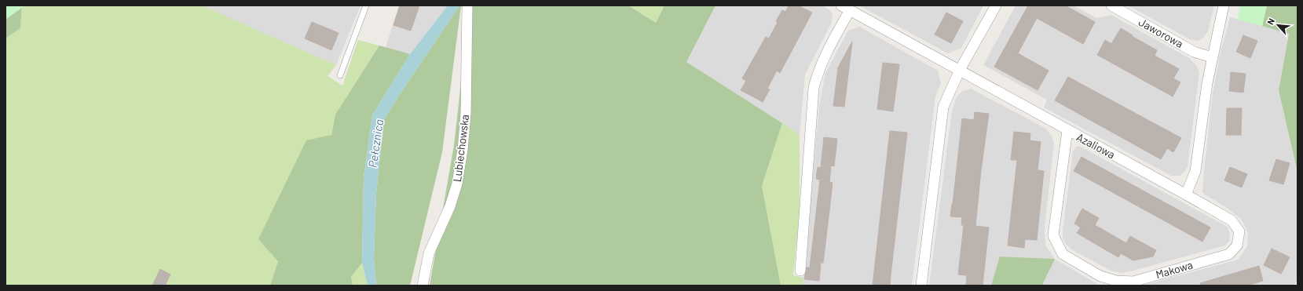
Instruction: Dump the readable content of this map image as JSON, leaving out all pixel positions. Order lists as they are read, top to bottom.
{
  "streets": {
    "street": [
      "Jaworowa",
      "Azaliowa",
      "Lubiechowska",
      "Makowa"
    ]
  },
  "crossings": [
    ["Azaliowa", "Makowa"]
  ],
  "water": ["Pełcznica"],
  "north": "top left"
}
